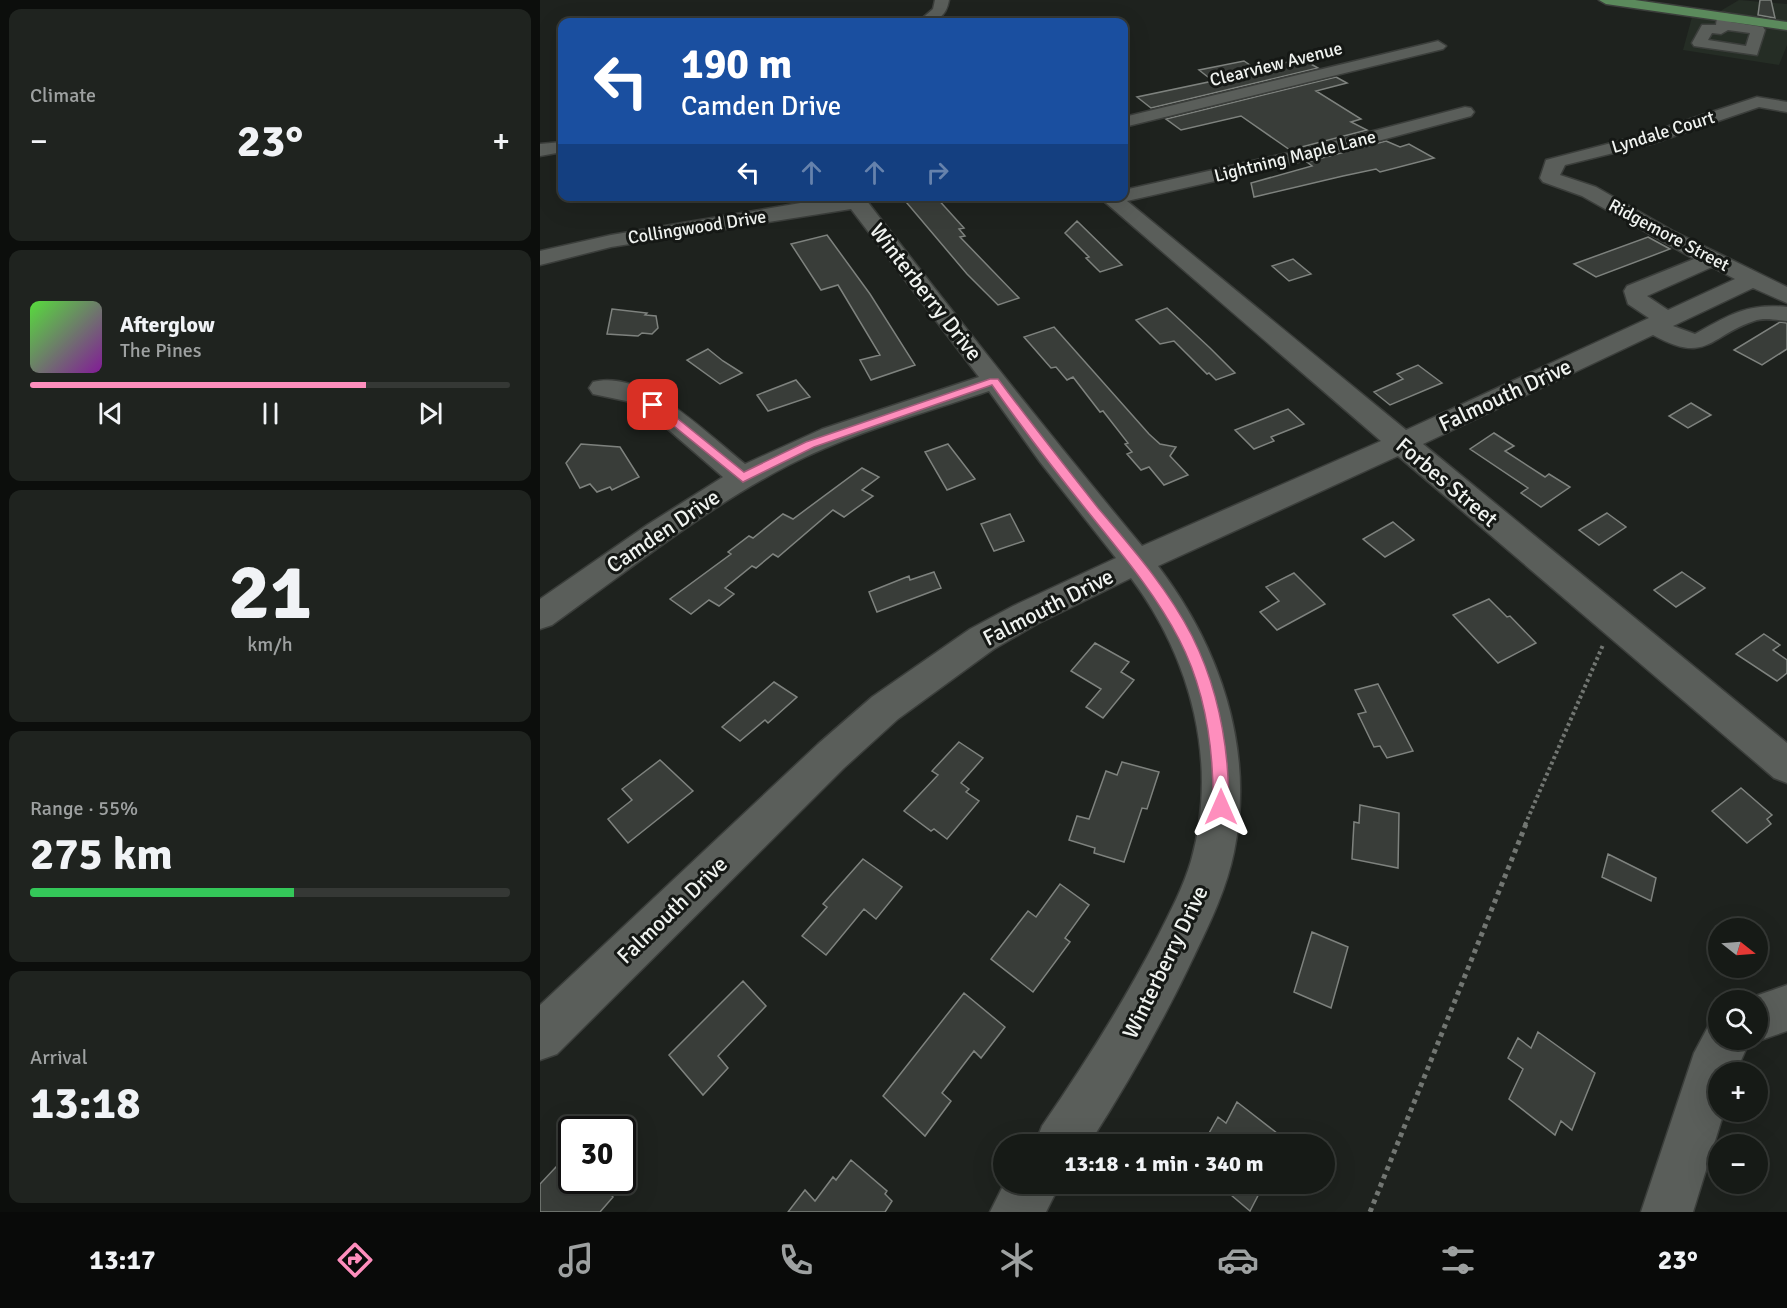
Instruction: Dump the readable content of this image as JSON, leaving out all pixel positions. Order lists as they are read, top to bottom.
{
  "streets": {
    "street": [
      "Clearview Avenue",
      "Lyndale Court",
      "Lightning Maple Lane",
      "Collingwood Drive",
      "Ridgemore Street",
      "Winterberry Drive",
      "Falmouth Drive",
      "Forbes Street",
      "Camden Drive"
    ]
  },
  "crossings": [
    ["Lyndale Court", "Ridgemore Street"],
    ["Ridgemore Street", "Falmouth Drive"],
    ["Winterberry Drive", "Falmouth Drive"],
    ["Winterberry Drive", "Camden Drive"],
    ["Falmouth Drive", "Forbes Street"]
  ],
  "north": "right",
  "page": {
    "tile": [
      "Climate",
      ["21", "km/h"],
      ["Range · 55%", "275 km"],
      ["Arrival", "13:18"]
    ],
    "turn": ["190 m", "Camden Drive"],
    "heat": ["−", "23°", "+"],
    "song": ["Afterglow", "The Pines"],
    "map_buttons": ["+", "−"],
    "limit": "30",
    "trip": "13:18 · 1 min · 340 m",
    "tabs": ["13:17", "23°"]
  }
}
